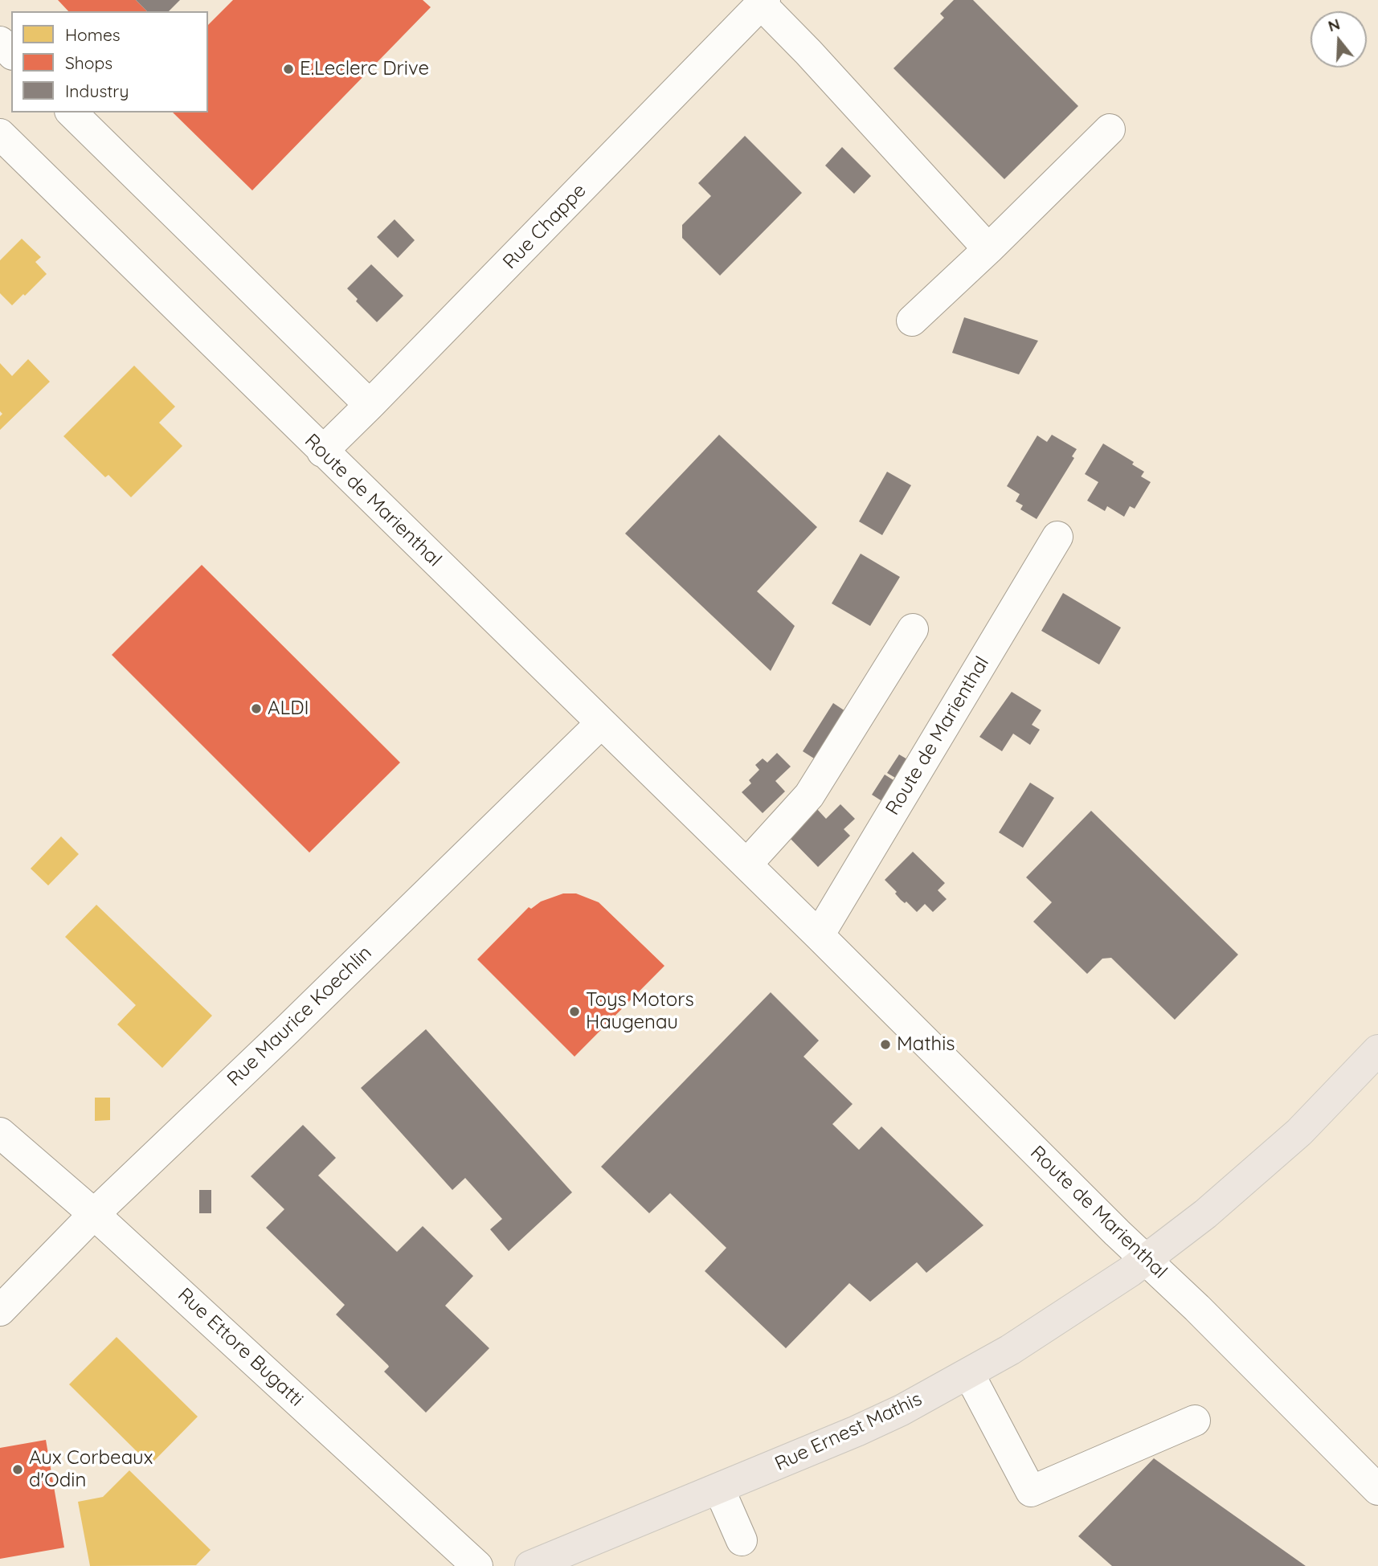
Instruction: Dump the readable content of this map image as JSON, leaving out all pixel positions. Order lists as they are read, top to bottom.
{
  "streets": {
    "main road": ["Rue Ernest Mathis"],
    "street": [
      "Rue Chappe",
      "Route de Marienthal",
      "Rue Maurice Koechlin",
      "Rue Ettore Bugatti"
    ]
  },
  "crossings": [
    ["Rue Chappe", "Route de Marienthal"],
    ["Route de Marienthal", "Rue Maurice Koechlin"],
    ["Route de Marienthal", "Rue Ernest Mathis"],
    ["Rue Maurice Koechlin", "Rue Ettore Bugatti"]
  ],
  "places": [
    "E.Leclerc Drive",
    "ALDI",
    "Toys Motors Haugenau",
    "Mathis",
    "Aux Corbeaux d'Odin"
  ],
  "legend": ["Homes", "Shops", "Industry"],
  "north": "top"
}
